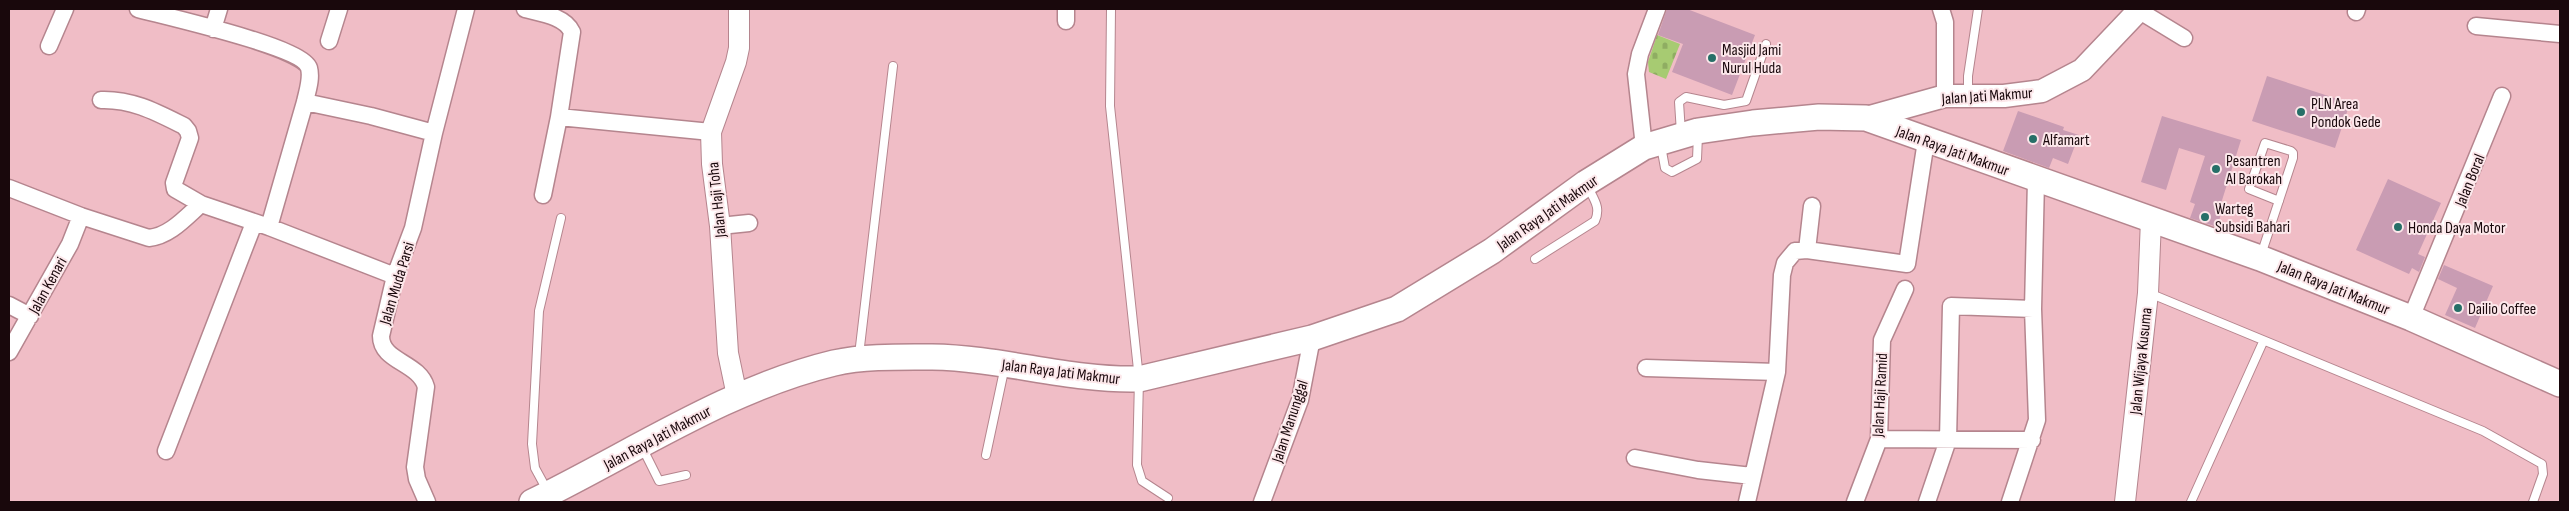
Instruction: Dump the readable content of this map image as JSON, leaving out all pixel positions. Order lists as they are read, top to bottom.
{
  "streets": {
    "main road": ["Jalan Jati Makmur", "Jalan Raya Jati Makmur"],
    "street": [
      "Jalan Boral",
      "Jalan Haji Toha",
      "Jalan Muda Parsi",
      "Jalan Kenari",
      "Jalan Wijaya Kusuma",
      "Jalan Haji Ramid",
      "Jalan Manunggal"
    ]
  },
  "crossings": [
    ["Jalan Jati Makmur", "Jalan Raya Jati Makmur"],
    ["Jalan Raya Jati Makmur", "Jalan Boral"],
    ["Jalan Raya Jati Makmur", "Jalan Haji Toha"],
    ["Jalan Raya Jati Makmur", "Jalan Wijaya Kusuma"],
    ["Jalan Raya Jati Makmur", "Jalan Manunggal"]
  ],
  "places": [
    "Masjid Jami Nurul Huda",
    "PLN Area Pondok Gede",
    "Alfamart",
    "Pesantren Al Barokah",
    "Warteg Subsidi Bahari",
    "Honda Daya Motor",
    "Dailio Coffee"
  ]
}
